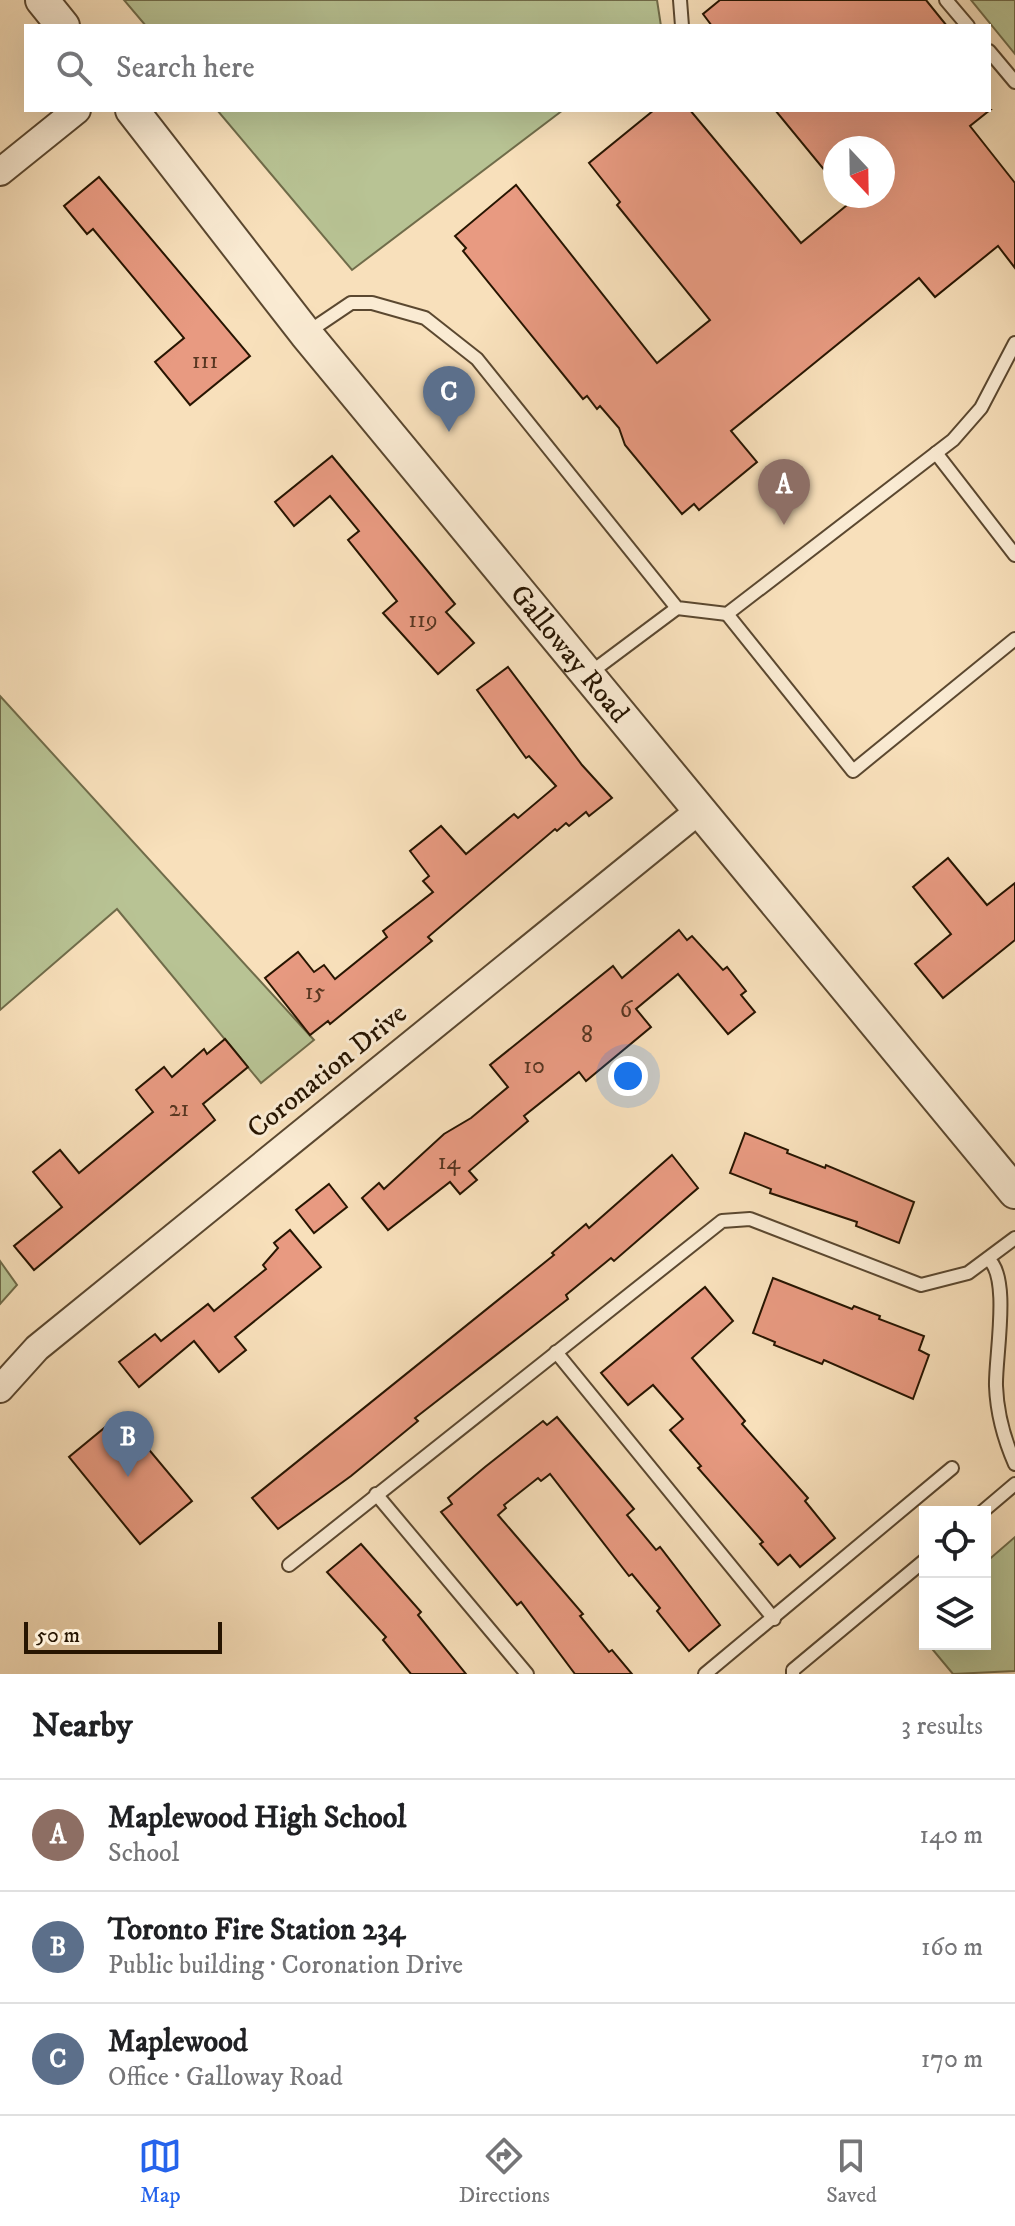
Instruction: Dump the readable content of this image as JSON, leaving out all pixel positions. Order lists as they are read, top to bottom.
{
  "streets": {
    "street": ["Galloway Road", "Coronation Drive"]
  },
  "crossings": [
    ["Galloway Road", "Coronation Drive"]
  ],
  "house_numbers": [
    "111",
    "119",
    "15",
    "6",
    "8",
    "10",
    "21",
    "14"
  ],
  "scale_bar": "50 m",
  "north": "bottom",
  "page": {
    "search": "Search here",
    "pins": ["C", "A", "B"],
    "scale": "50 m",
    "heading": ["Nearby", "3 results"],
    "list": [
      {
        "mark": "A",
        "name": "Maplewood High School",
        "note": "School",
        "value": "140 m"
      },
      {
        "mark": "B",
        "name": "Toronto Fire Station 234",
        "note": "Public building · Coronation Drive",
        "value": "160 m"
      },
      {
        "mark": "C",
        "name": "Maplewood",
        "note": "Office · Galloway Road",
        "value": "170 m"
      }
    ],
    "nav": ["Map", "Directions", "Saved"]
  }
}
